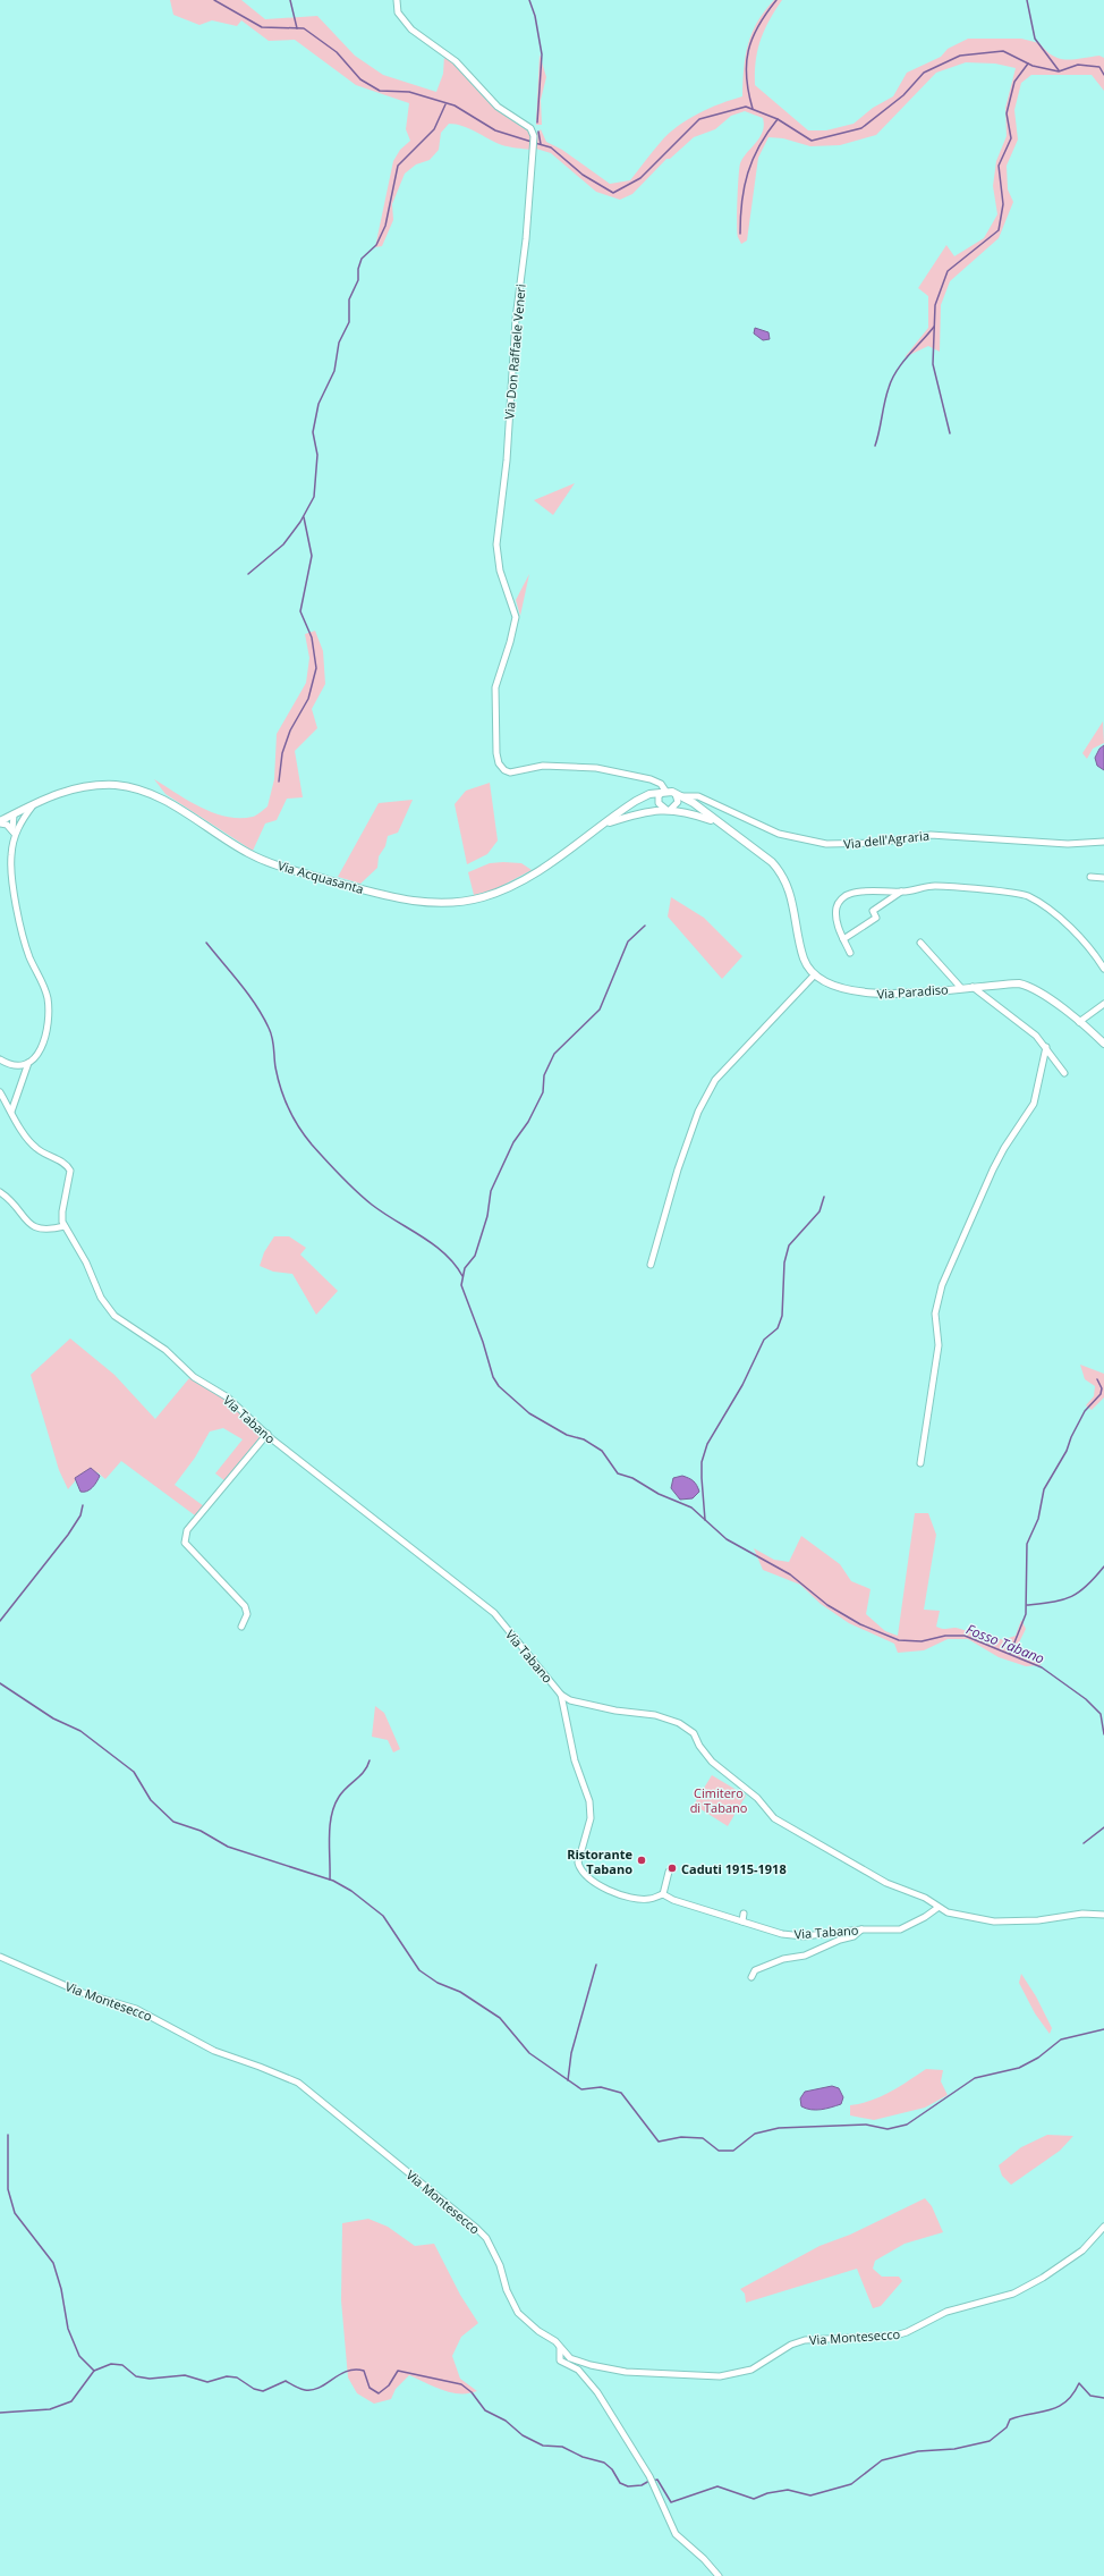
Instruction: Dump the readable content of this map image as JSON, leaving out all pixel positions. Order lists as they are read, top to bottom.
{
  "streets": {
    "main road": ["Via Acquasanta", "Via Paradiso"],
    "street": [
      "Via Don Raffaele Veneri",
      "Via dell'Agraria",
      "Via Tabano",
      "Via Montesecco"
    ]
  },
  "crossings": [
    ["Via Don Raffaele Veneri", "Via dell'Agraria"],
    ["Via Don Raffaele Veneri", "Via Acquasanta"],
    ["Via dell'Agraria", "Via Acquasanta"]
  ],
  "water": ["Fosso Tabano"],
  "parks": ["Cimitero di Tabano"],
  "places": ["Ristorante Tabano", "Caduti 1915-1918"]
}
